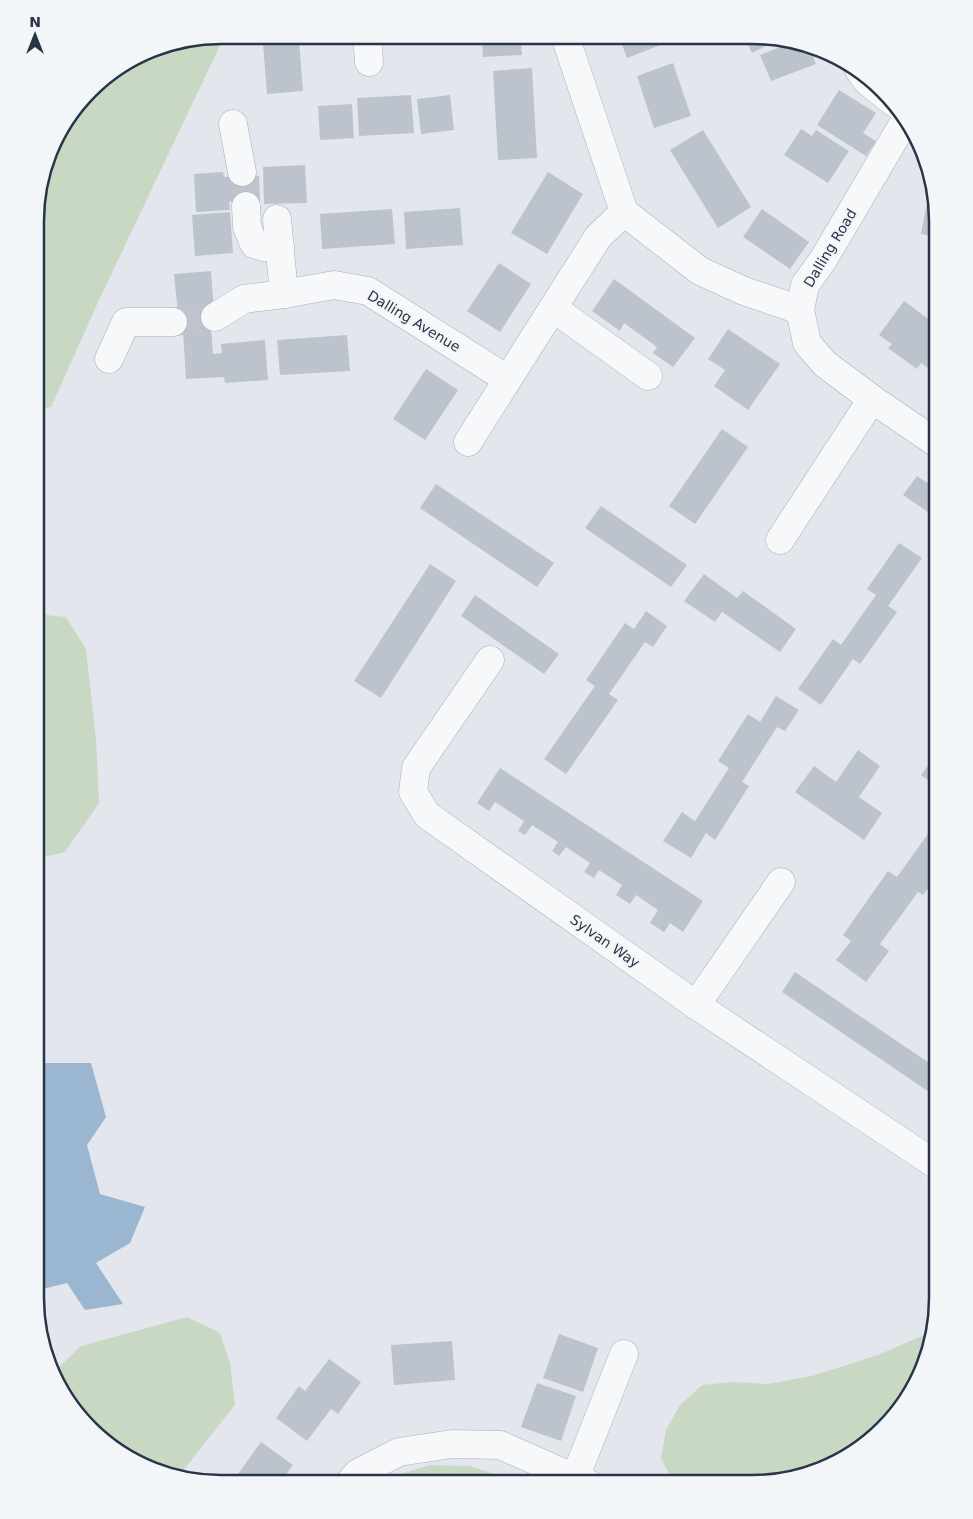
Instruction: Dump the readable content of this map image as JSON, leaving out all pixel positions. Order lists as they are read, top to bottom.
{
  "streets": {
    "street": ["Dalling Road", "Dalling Avenue", "Sylvan Way"]
  },
  "north": "top"
}
